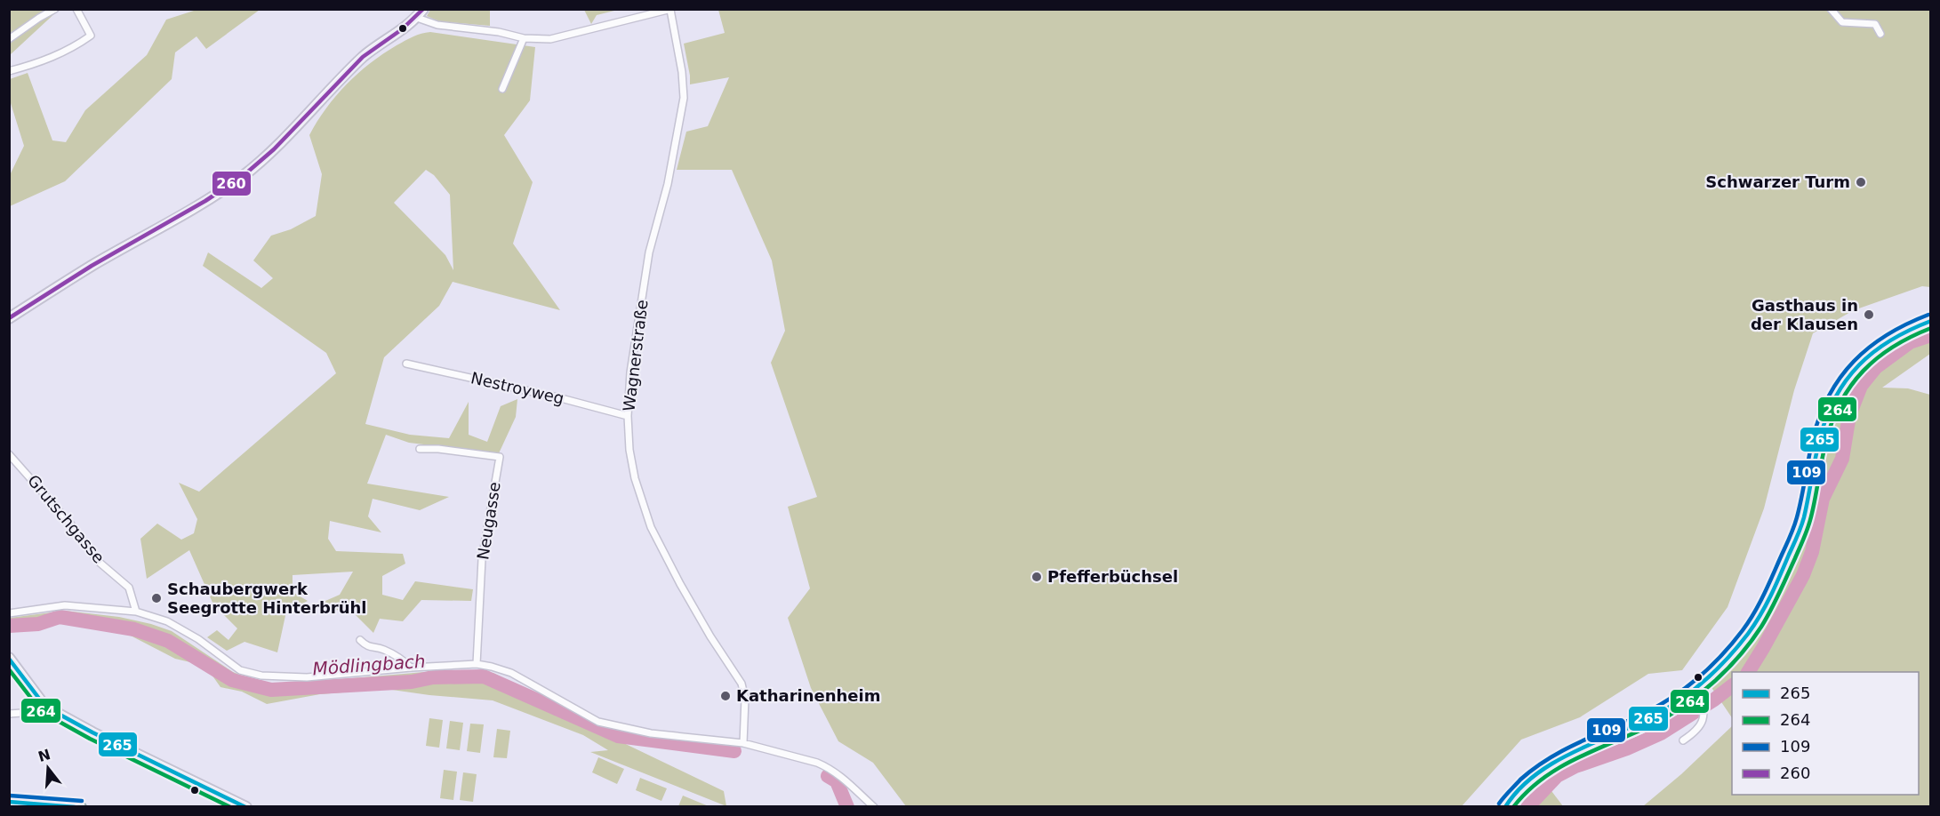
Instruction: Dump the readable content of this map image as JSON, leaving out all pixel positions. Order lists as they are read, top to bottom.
{
  "streets": {
    "street": [
      "Wagnerstraße",
      "Nestroyweg",
      "Grutschgasse",
      "Neugasse"
    ]
  },
  "crossings": [
    ["Wagnerstraße", "Nestroyweg"]
  ],
  "water": ["Mödlingbach"],
  "places": [
    "Schwarzer Turm",
    "Gasthaus in der Klausen",
    "Pfefferbüchsel",
    "Schaubergwerk Seegrotte Hinterbrühl",
    "Katharinenheim"
  ],
  "lines": [
    "transit line 260",
    "transit line 109",
    "transit line 265",
    "transit line 264"
  ],
  "legend": [
    "265",
    "264",
    "109",
    "260"
  ],
  "north": "top"
}
